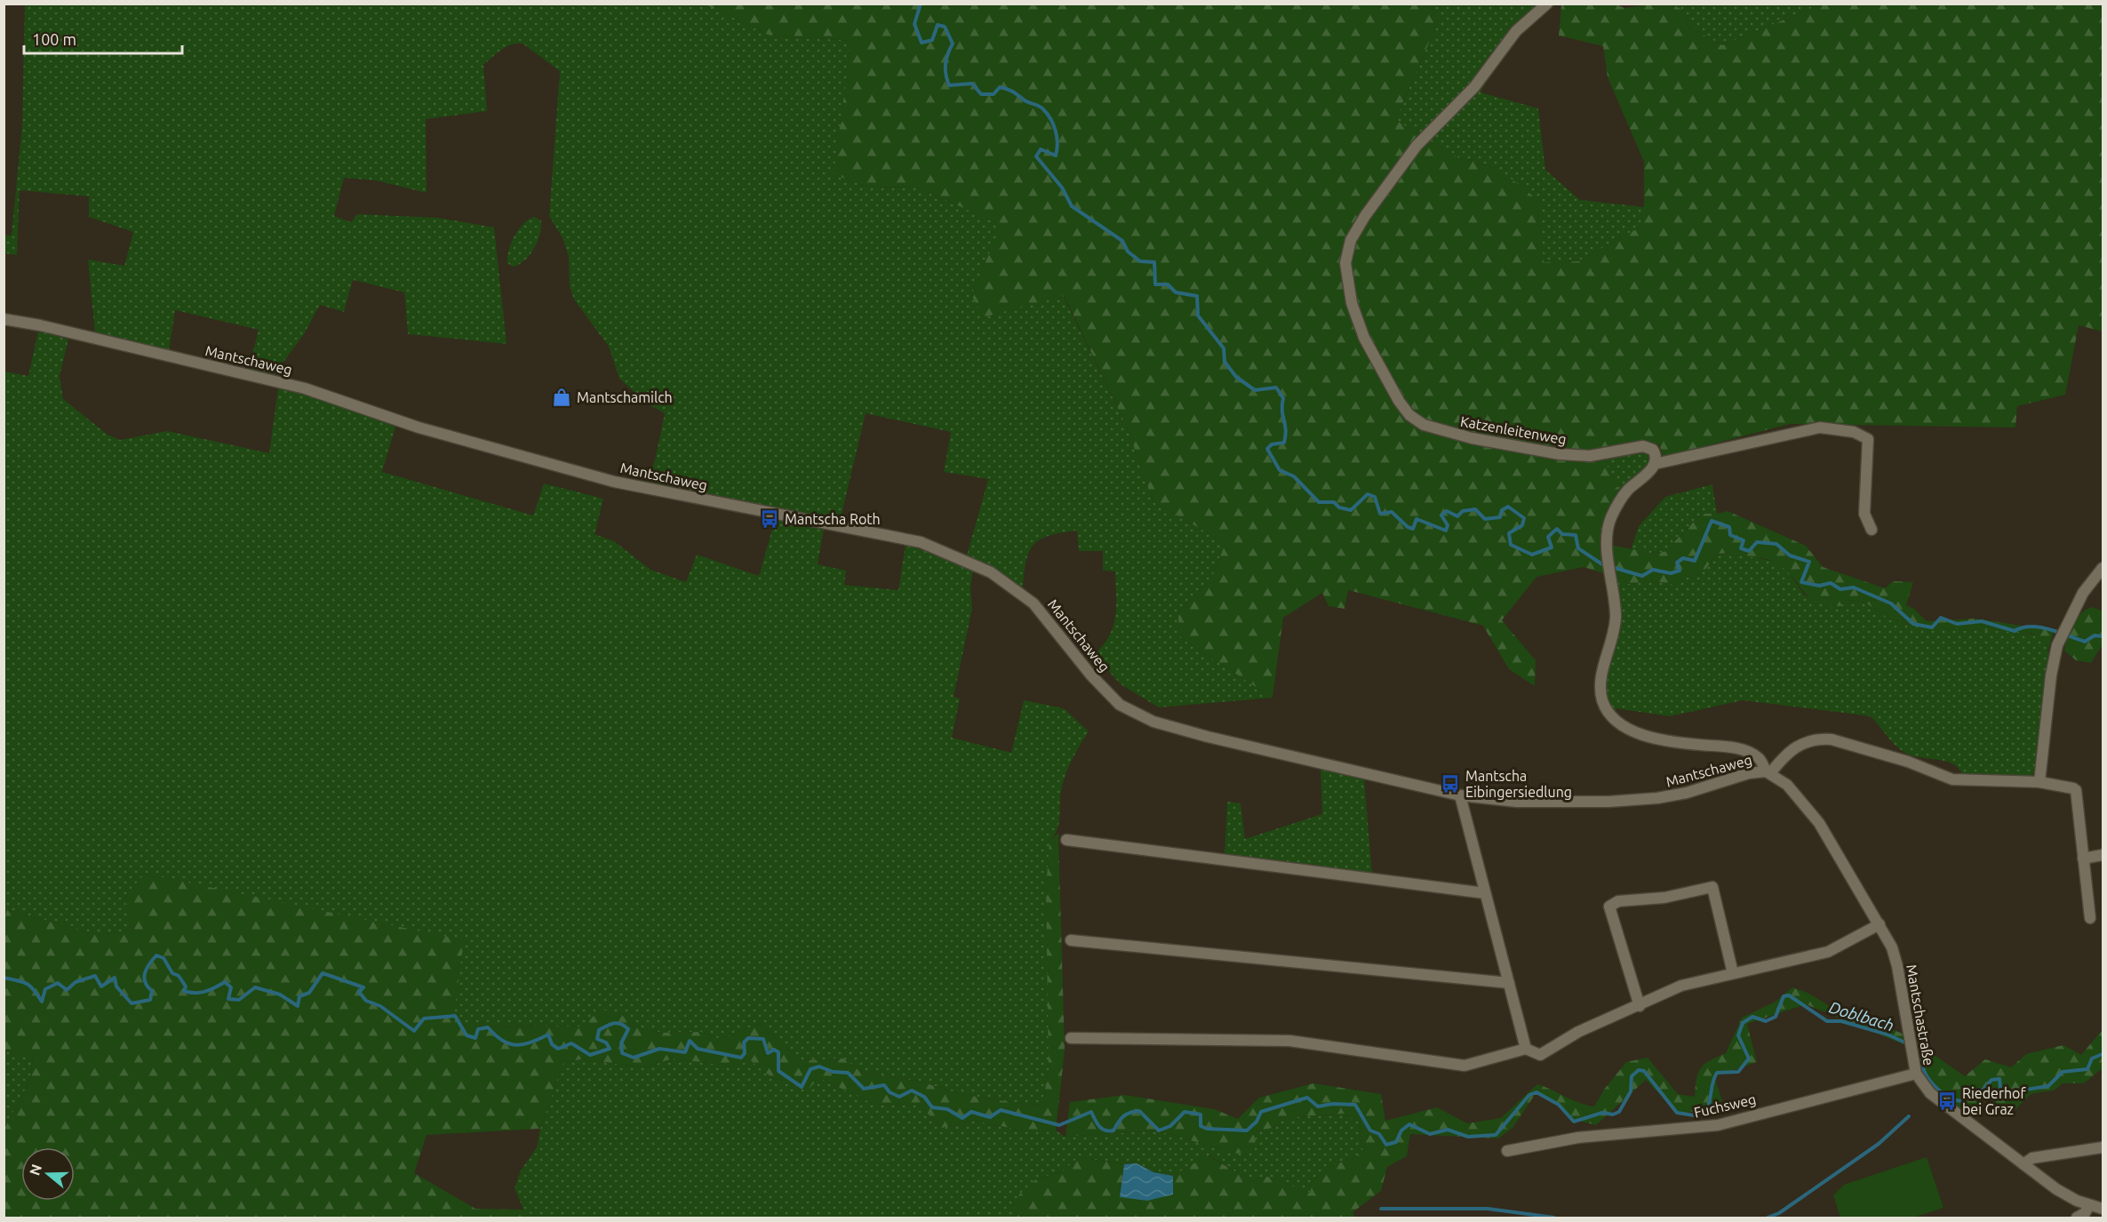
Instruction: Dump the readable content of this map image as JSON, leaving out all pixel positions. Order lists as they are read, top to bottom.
{
  "streets": {
    "street": [
      "Mantschaweg",
      "Katzenleitenweg",
      "Mantschastraße",
      "Fuchsweg"
    ]
  },
  "crossings": [
    ["Mantschaweg", "Mantschastraße"],
    ["Mantschastraße", "Fuchsweg"]
  ],
  "water": ["Doblbach"],
  "places": {
    "shop": ["Mantschamilch"],
    "bus stop": ["Mantscha Roth", "Mantscha Eibingersiedlung", "Riederhof bei Graz"]
  },
  "scale_bar": "100 m",
  "north": "left"
}
